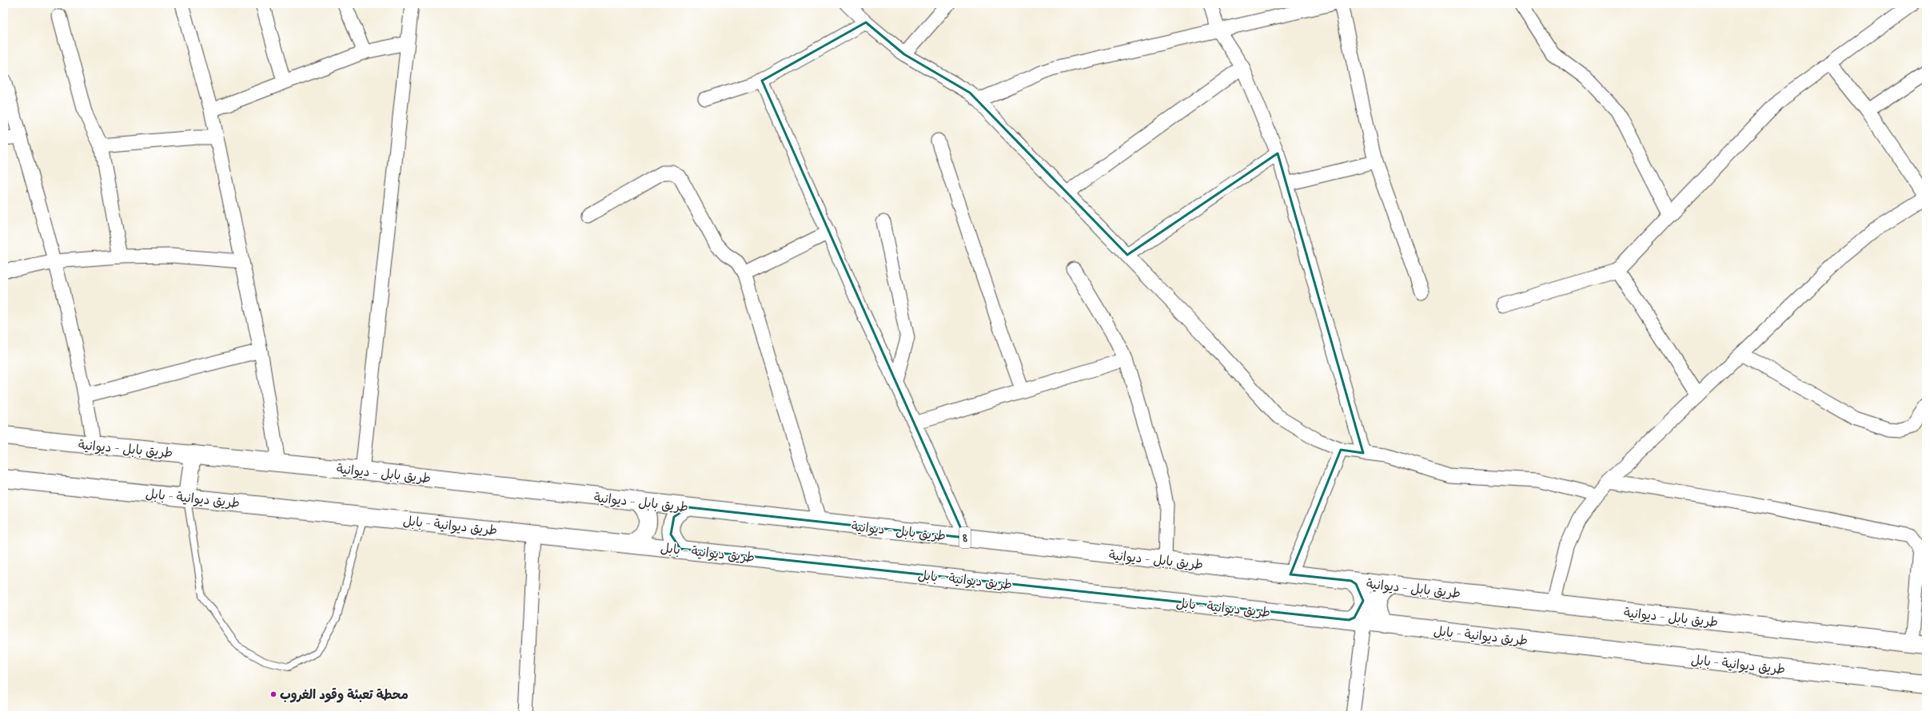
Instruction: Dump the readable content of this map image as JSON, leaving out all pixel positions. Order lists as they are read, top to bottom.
{
  "streets": {
    "highway": ["طريق بابل - ديوانية", "طريق ديوانية - بابل", "8"]
  },
  "places": ["محطة تعبئة وقود الغروب"]
}
